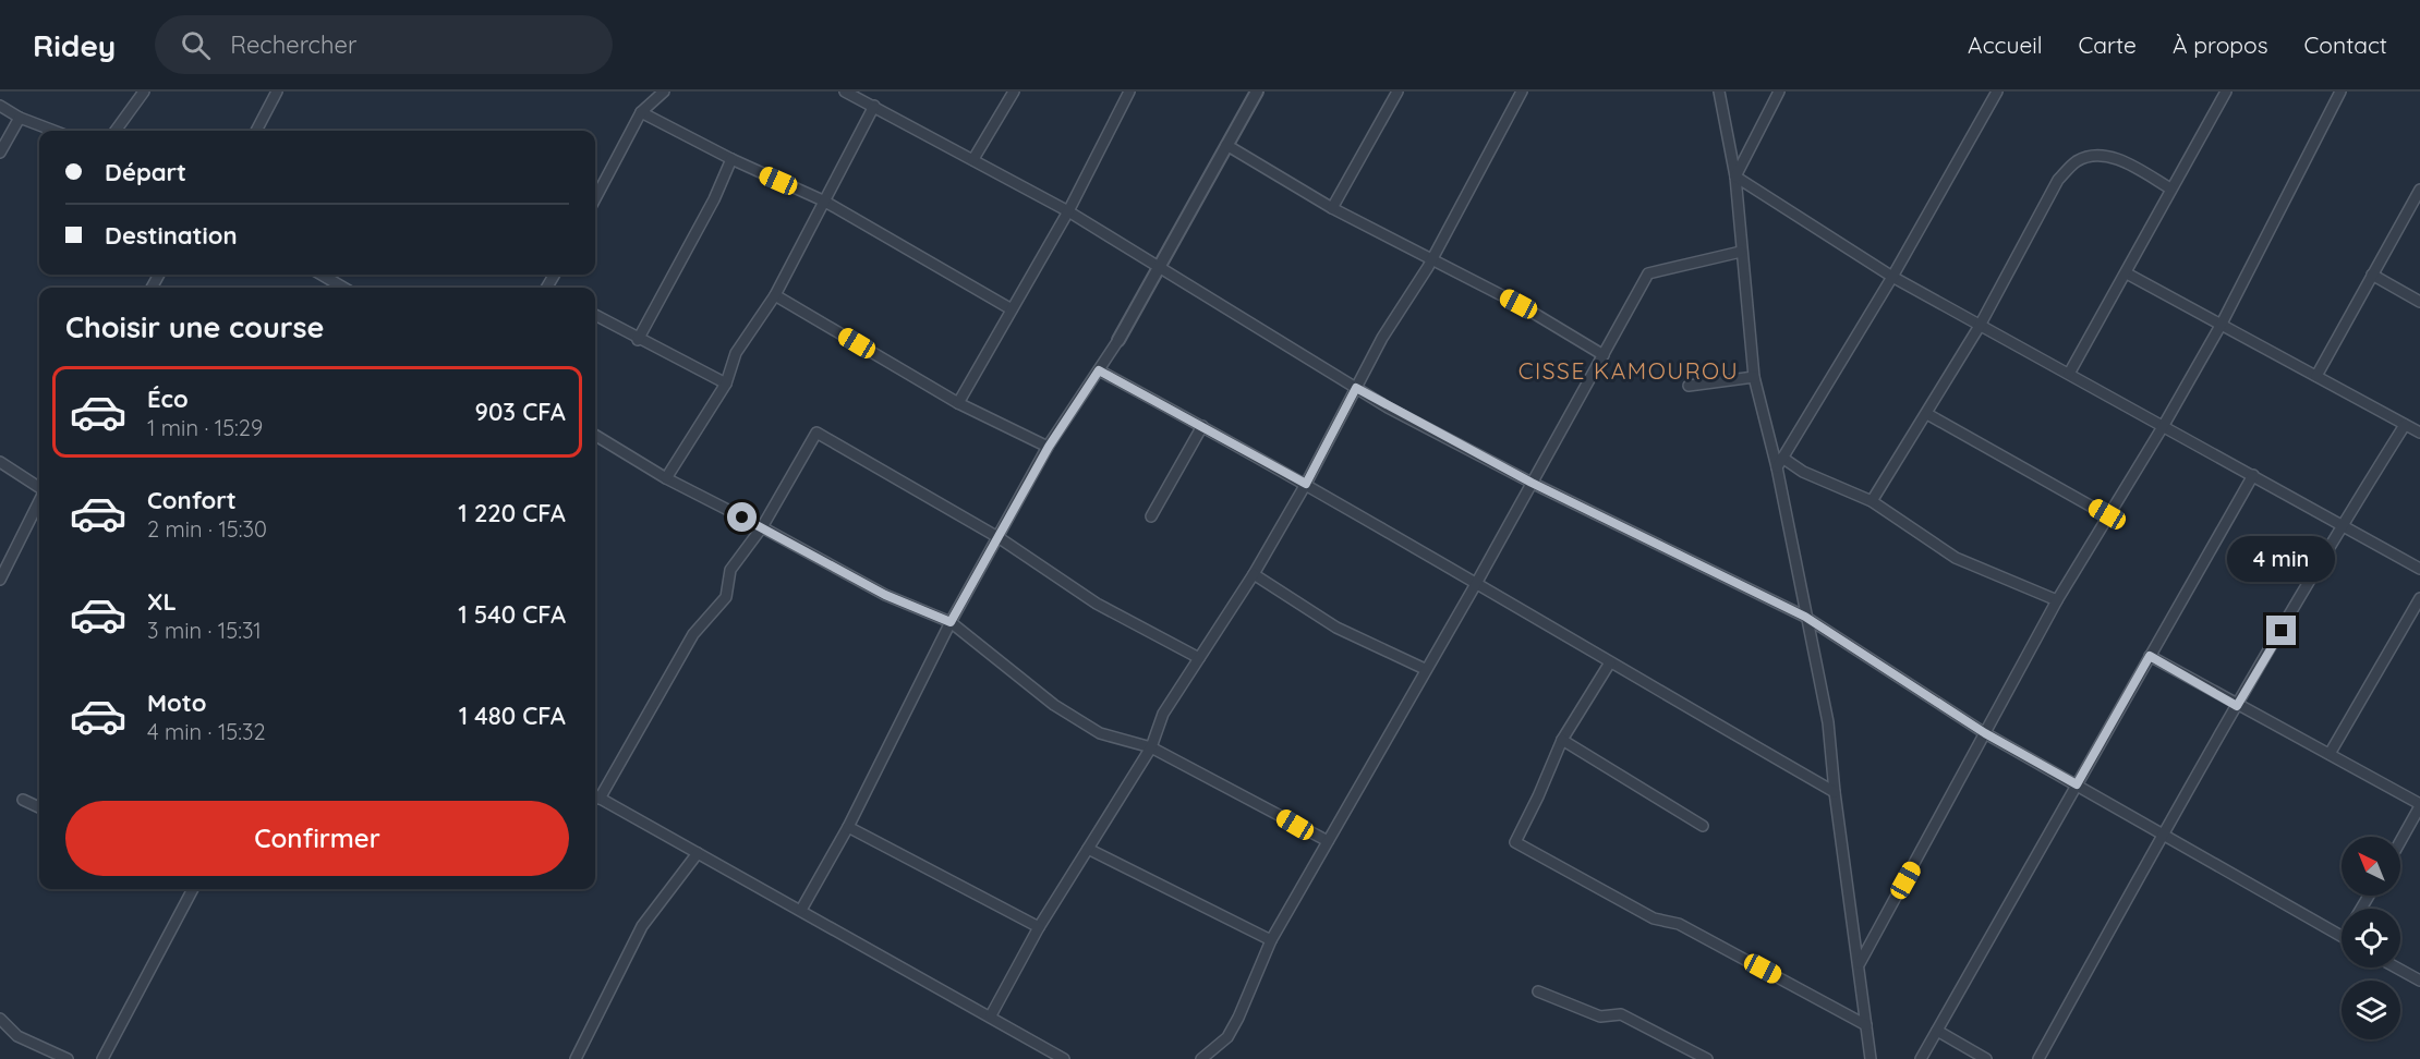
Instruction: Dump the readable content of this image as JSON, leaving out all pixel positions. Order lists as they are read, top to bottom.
{
  "districts": ["CISSE KAMOUROU"],
  "north": "top left",
  "page": {
    "header": "Ridey",
    "search": "Rechercher",
    "nav": [
      "Accueil",
      "Carte",
      "À propos",
      "Contact"
    ],
    "banner": ["Départ", "Destination"],
    "heading": "Choisir une course",
    "list": [
      {
        "name": "Éco",
        "note": "1 min · 15:29",
        "value": "903 CFA"
      },
      {
        "name": "Confort",
        "note": "2 min · 15:30",
        "value": "1 220 CFA"
      },
      {
        "name": "XL",
        "note": "3 min · 15:31",
        "value": "1 540 CFA"
      },
      {
        "name": "Moto",
        "note": "4 min · 15:32",
        "value": "1 480 CFA"
      }
    ],
    "bubble": "4 min",
    "buttons": "Confirmer"
  }
}
